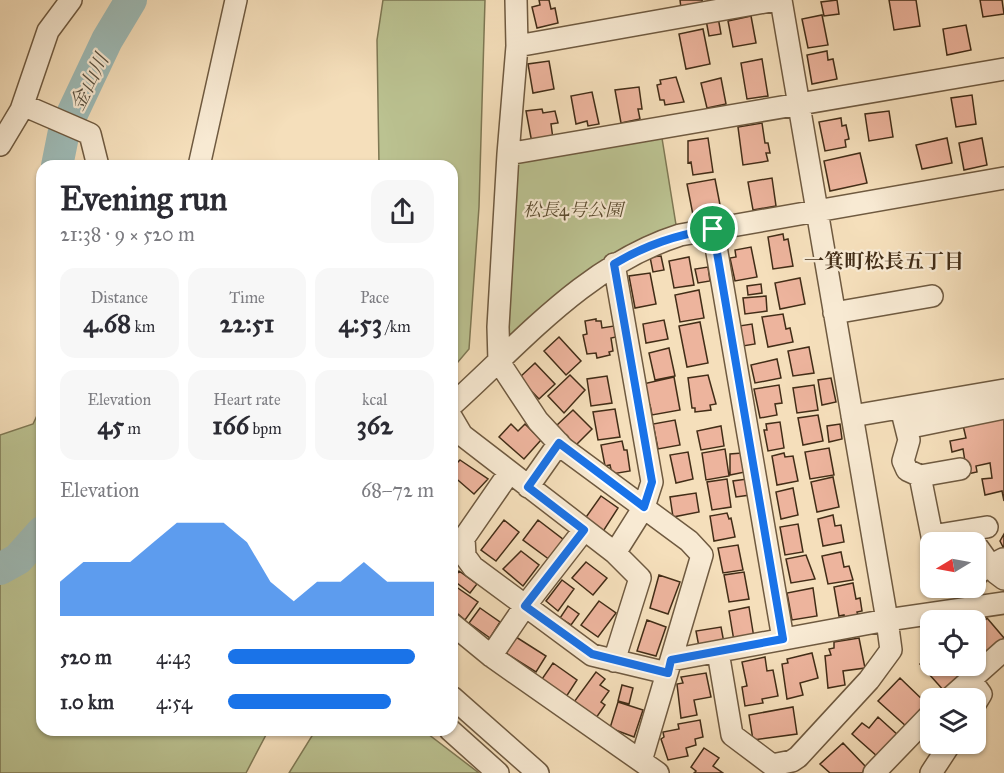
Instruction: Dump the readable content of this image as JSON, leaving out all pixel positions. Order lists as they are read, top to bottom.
{
  "districts": ["一箕町松長五丁目"],
  "water": ["金山川"],
  "parks": ["松長4号公園"],
  "north": "left",
  "page": {
    "heading": ["Evening run", "21:38 · 9 × 520 m"],
    "stats": [
      ["Distance", "4.68 km"],
      ["Time", "22:51"],
      ["Pace", "4:53 /km"],
      ["Elevation", "45 m"],
      ["Heart rate", "166 bpm"],
      ["kcal", "362"]
    ],
    "chart": ["Elevation", "68–72 m"],
    "list": [
      {
        "name": "520 m",
        "note": "4:43"
      },
      {
        "name": "1.0 km",
        "note": "4:54"
      }
    ]
  }
}
